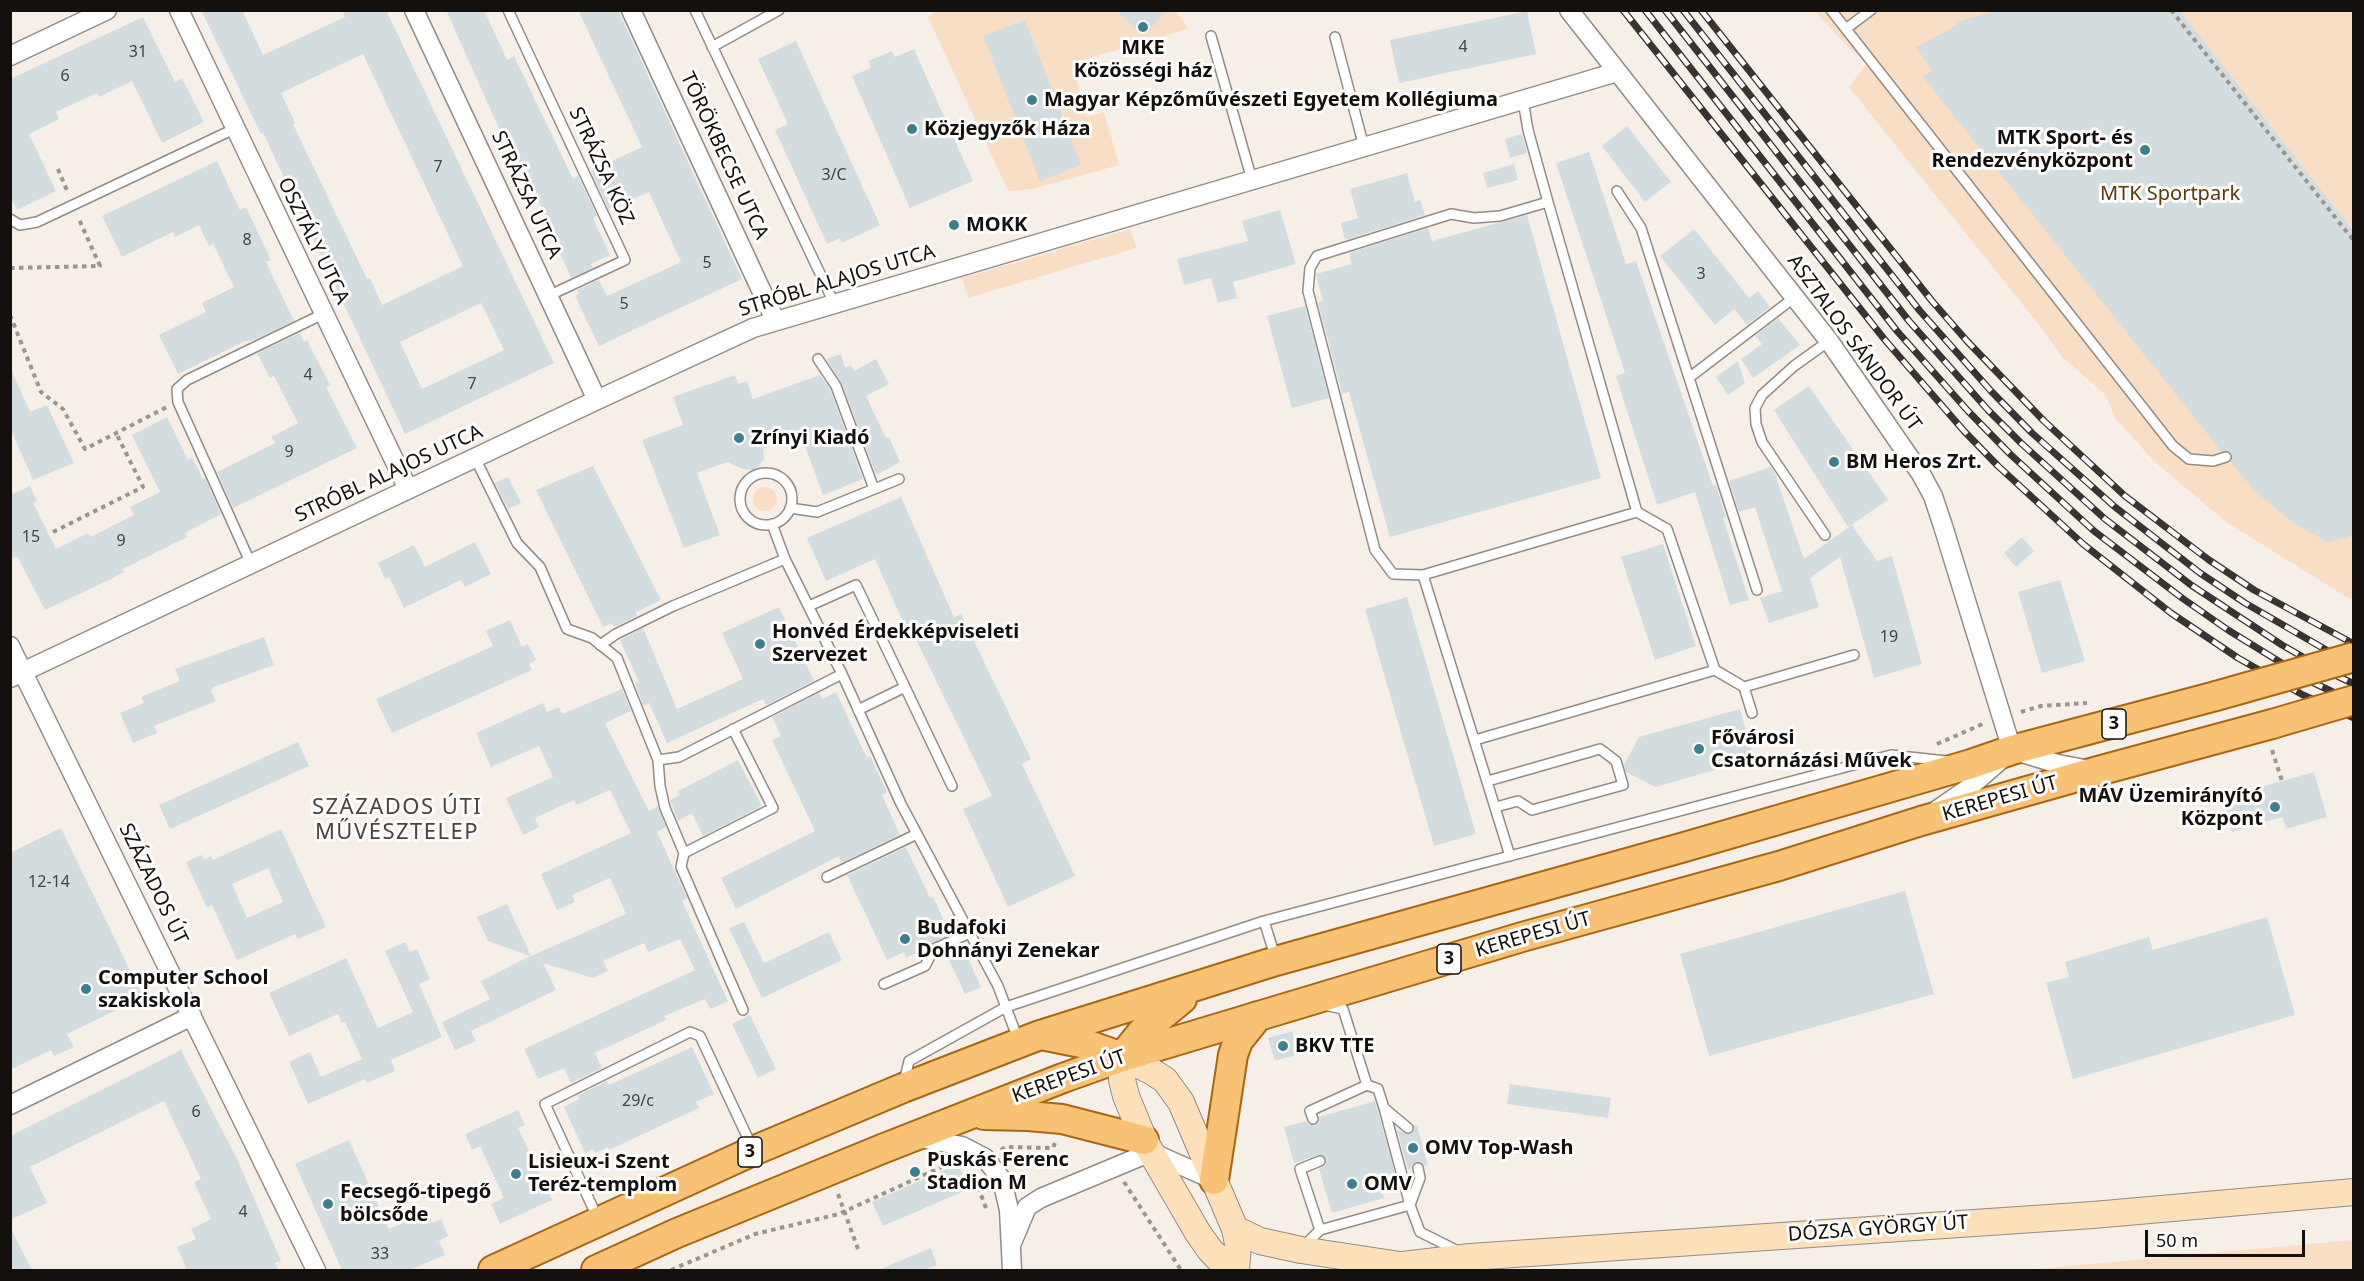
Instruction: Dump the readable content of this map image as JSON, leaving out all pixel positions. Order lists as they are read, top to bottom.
{
  "streets": {
    "main road": ["3", "KEREPESI ÚT", "DÓZSA GYÖRGY ÚT"],
    "street": [
      "TÖRÖKBECSE UTCA",
      "STRÁZSA UTCA",
      "OSZTÁLY UTCA",
      "STRÓBL ALAJOS UTCA",
      "ASZTALOS SÁNDOR ÚT",
      "SZÁZADOS ÚT"
    ],
    "lane": ["STRÁZSA KÖZ"]
  },
  "crossings": [
    ["TÖRÖKBECSE UTCA", "STRÓBL ALAJOS UTCA"],
    ["STRÁZSA KÖZ", "STRÁZSA UTCA"],
    ["STRÁZSA UTCA", "STRÓBL ALAJOS UTCA"],
    ["OSZTÁLY UTCA", "STRÓBL ALAJOS UTCA"],
    ["STRÓBL ALAJOS UTCA", "ASZTALOS SÁNDOR ÚT"],
    ["STRÓBL ALAJOS UTCA", "SZÁZADOS ÚT"],
    ["ASZTALOS SÁNDOR ÚT", "3"]
  ],
  "districts": ["SZÁZADOS ÚTI MŰVÉSZTELEP"],
  "parks": ["MTK Sportpark"],
  "places": [
    "MKE Közösségi ház",
    "Magyar Képzőművészeti Egyetem Kollégiuma",
    "Közjegyzők Háza",
    "MTK Sport- és Rendezvényközpont",
    "MOKK",
    "Zrínyi Kiadó",
    "BM Heros Zrt.",
    "Honvéd Érdekképviseleti Szervezet",
    "Fővárosi Csatornázási Művek",
    "MÁV Üzemirányító Központ",
    "Budafoki Dohnányi Zenekar",
    "Computer School szakiskola",
    "BKV TTE",
    "OMV Top-Wash",
    "Puskás Ferenc Stadion M",
    "Lisieux-i Szent Teréz-templom",
    "OMV",
    "Fecsegő-tipegő bölcsőde"
  ],
  "house_numbers": [
    "4",
    "31",
    "6",
    "7",
    "3/C",
    "8",
    "5",
    "3",
    "5",
    "4",
    "7",
    "9",
    "15",
    "9",
    "19",
    "12-14",
    "29/c",
    "6",
    "4",
    "33"
  ],
  "scale_bar": "50 m"
}
